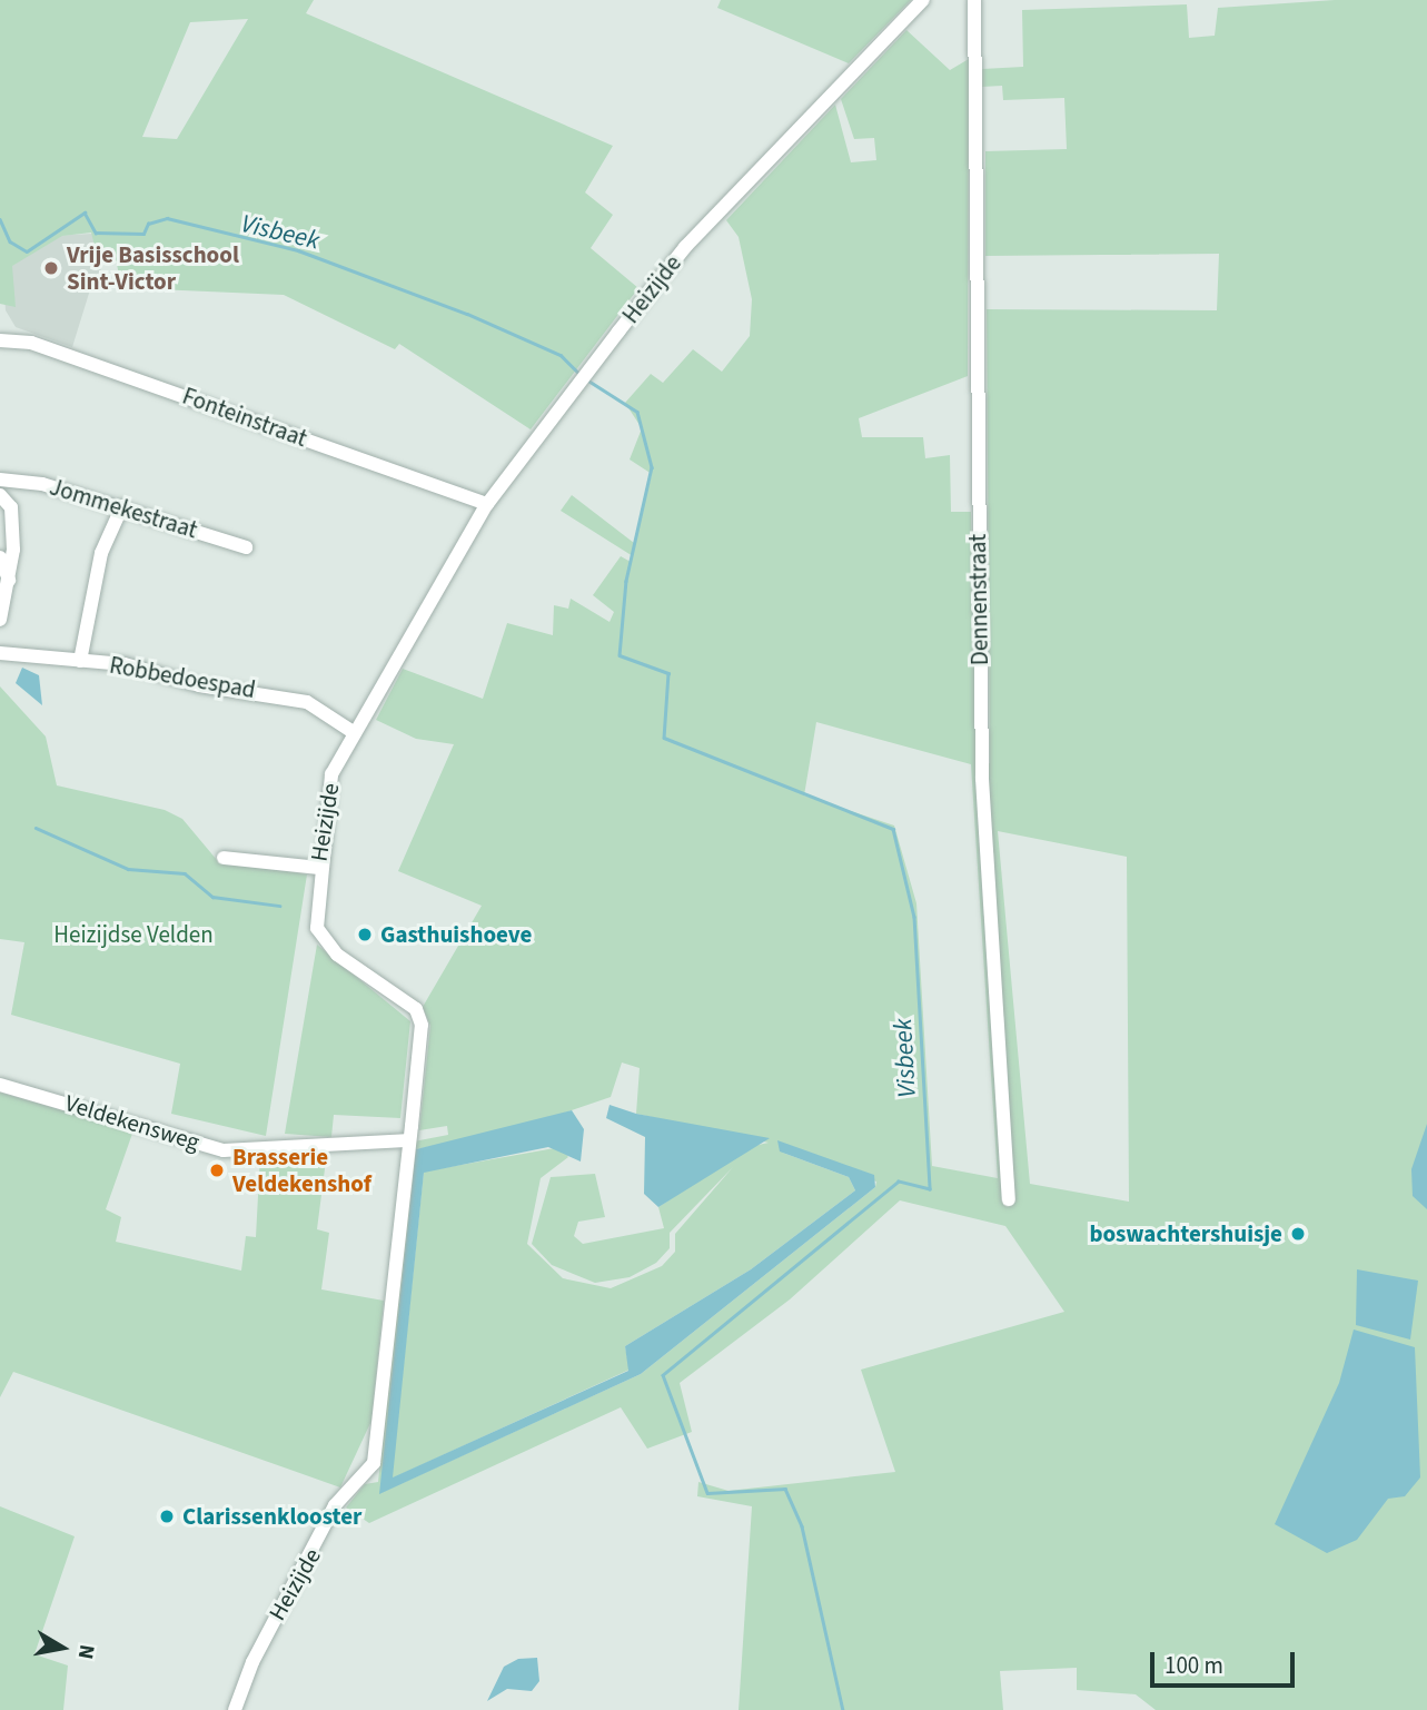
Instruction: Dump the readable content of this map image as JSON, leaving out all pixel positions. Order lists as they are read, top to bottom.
{
  "streets": {
    "street": [
      "Heizijde",
      "Fonteinstraat",
      "Jommekestraat",
      "Dennenstraat",
      "Robbedoespad",
      "Veldekensweg"
    ]
  },
  "crossings": [
    ["Heizijde", "Fonteinstraat"],
    ["Heizijde", "Robbedoespad"],
    ["Heizijde", "Veldekensweg"]
  ],
  "water": ["Visbeek"],
  "parks": ["Heizijdse Velden"],
  "places": [
    "Vrije Basisschool Sint-Victor",
    "Gasthuishoeve",
    "Brasserie Veldekenshof",
    "boswachtershuisje",
    "Clarissenklooster"
  ],
  "scale_bar": "100 m",
  "north": "right"
}
